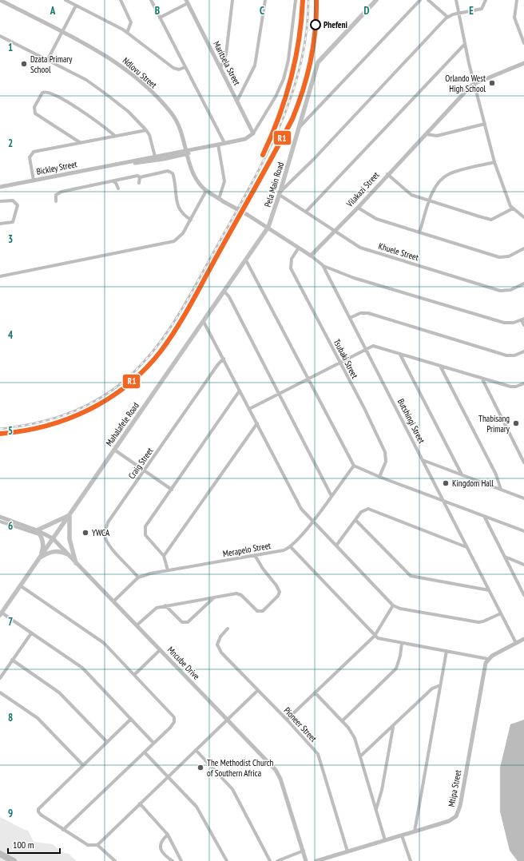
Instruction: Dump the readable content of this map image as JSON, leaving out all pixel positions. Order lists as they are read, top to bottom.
{
  "streets": {
    "main road": ["Pela Main Road", "Mahalafele Road"],
    "street": [
      "Maritsela Street",
      "Ndlovu Street",
      "Bickley Street",
      "Vilakazi Street",
      "Khuele Street",
      "Tsubaki Street",
      "Butshingi Street",
      "Craig Street",
      "Merapelo Street",
      "Mncube Drive",
      "Pioneer Street",
      "Mtipa Street"
    ]
  },
  "crossings": [
    ["Maritsela Street", "Bickley Street"],
    ["Ndlovu Street", "Bickley Street"],
    ["Ndlovu Street", "Butshingi Street"],
    ["Pela Main Road", "Khuele Street"],
    ["Pela Main Road", "Butshingi Street"],
    ["Pela Main Road", "Mahalafele Road"],
    ["Vilakazi Street", "Khuele Street"],
    ["Vilakazi Street", "Butshingi Street"],
    ["Tsubaki Street", "Butshingi Street"],
    ["Butshingi Street", "Mahalafele Road"],
    ["Mahalafele Road", "Mncube Drive"],
    ["Craig Street", "Merapelo Street"],
    ["Pioneer Street", "Mtipa Street"]
  ],
  "places": [
    "Phefeni",
    "Dzata Primary School",
    "Orlando West High School",
    "Thabisang Primary",
    "Kingdom Hall",
    "YWCA",
    "The Methodist Church of Southern Africa"
  ],
  "lines": ["transit line R1"],
  "scale_bar": "100 m",
  "grid": {
    "columns": [
      "A",
      "B",
      "C",
      "D",
      "E"
    ],
    "rows": [
      "1",
      "2",
      "3",
      "4",
      "5",
      "6",
      "7",
      "8",
      "9"
    ]
  }
}
